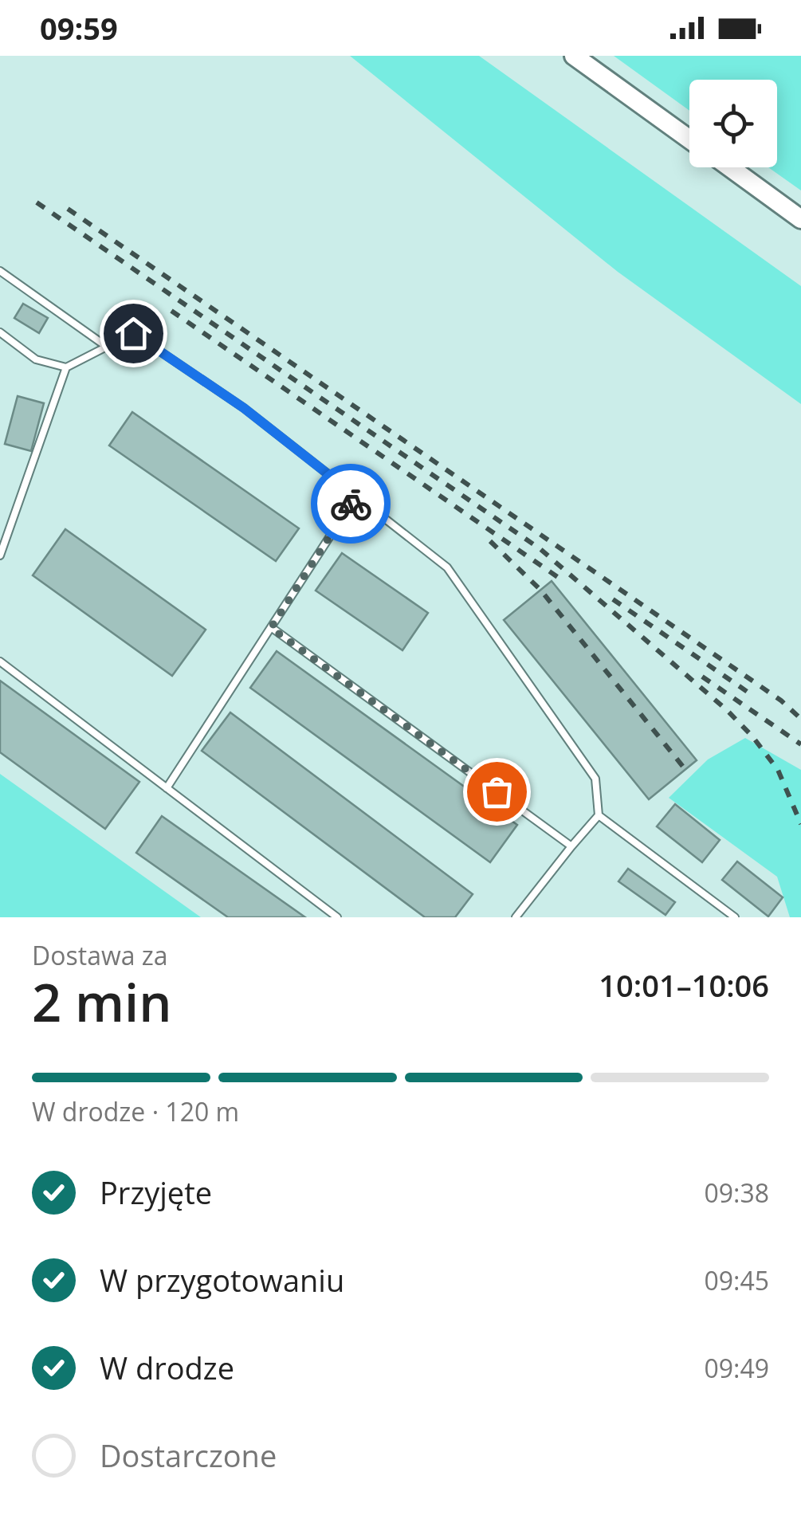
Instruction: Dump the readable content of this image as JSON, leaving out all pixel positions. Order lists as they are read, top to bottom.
{
  "page": {
    "status": "09:59",
    "heading": ["2 min", "Dostawa za", "10:01–10:06"],
    "bar": "W drodze · 120 m",
    "list": [
      ["Przyjęte", "09:38"],
      ["W przygotowaniu", "09:45"],
      ["W drodze", "09:49"],
      "Dostarczone"
    ]
  }
}
